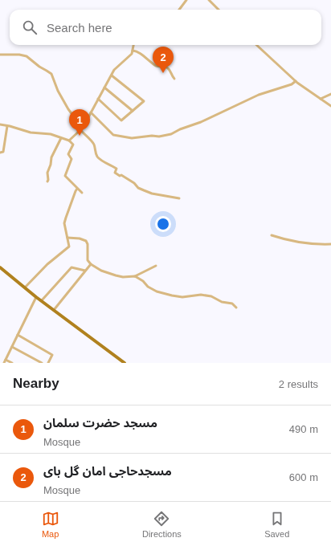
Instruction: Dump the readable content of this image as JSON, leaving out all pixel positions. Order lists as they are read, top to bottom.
{
  "page": {
    "search": "Search here",
    "pins": ["2", "1"],
    "heading": ["Nearby", "2 results"],
    "list": [
      {
        "mark": "1",
        "name": "مسجد حضرت سلمان",
        "note": "Mosque",
        "value": "490 m"
      },
      {
        "mark": "2",
        "name": "مسجدحاجی امان گل بای",
        "note": "Mosque",
        "value": "600 m"
      }
    ],
    "nav": ["Map", "Directions", "Saved"]
  }
}
